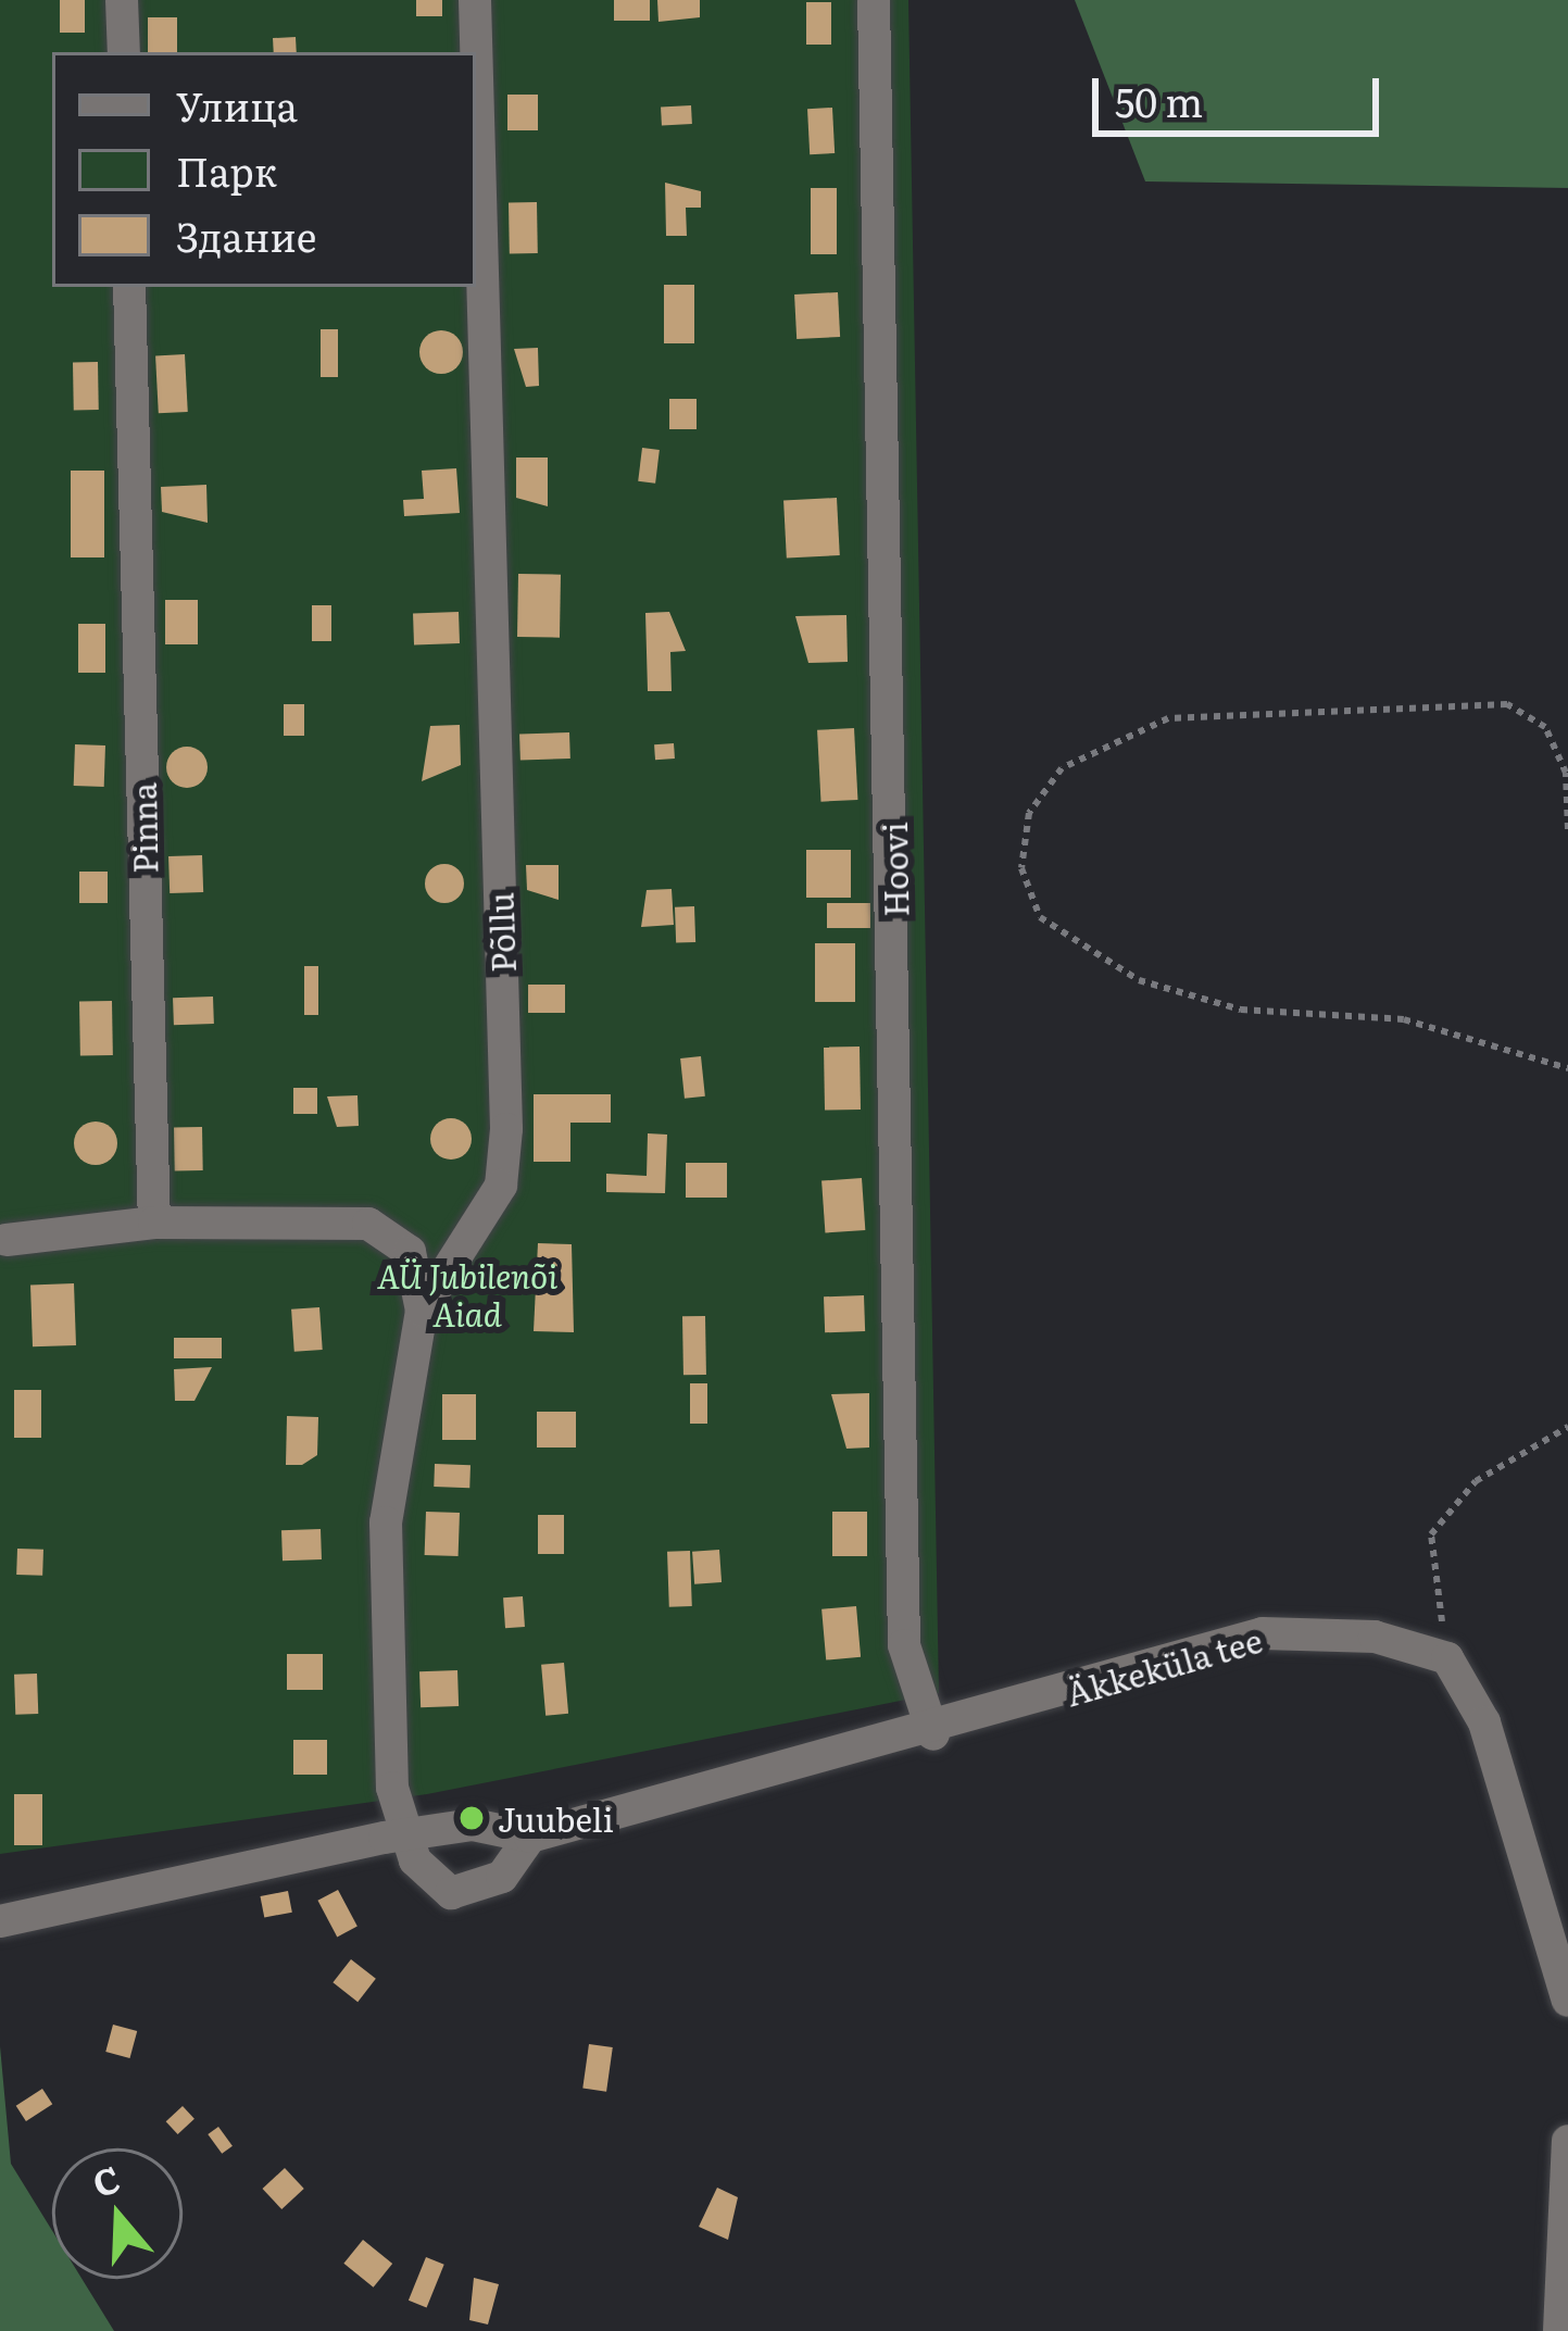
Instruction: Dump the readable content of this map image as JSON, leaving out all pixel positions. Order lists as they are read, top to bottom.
{
  "streets": {
    "street": [
      "Pinna",
      "Hoovi",
      "Põllu",
      "Äkkeküla tee"
    ]
  },
  "crossings": [
    ["Hoovi", "Äkkeküla tee"],
    ["Põllu", "Äkkeküla tee"]
  ],
  "parks": ["AÜ Jubilenõi Aiad"],
  "places": ["Juubeli"],
  "legend": ["Улица", "Парк", "Здание"],
  "scale_bar": "50 m",
  "north": "top"
}
